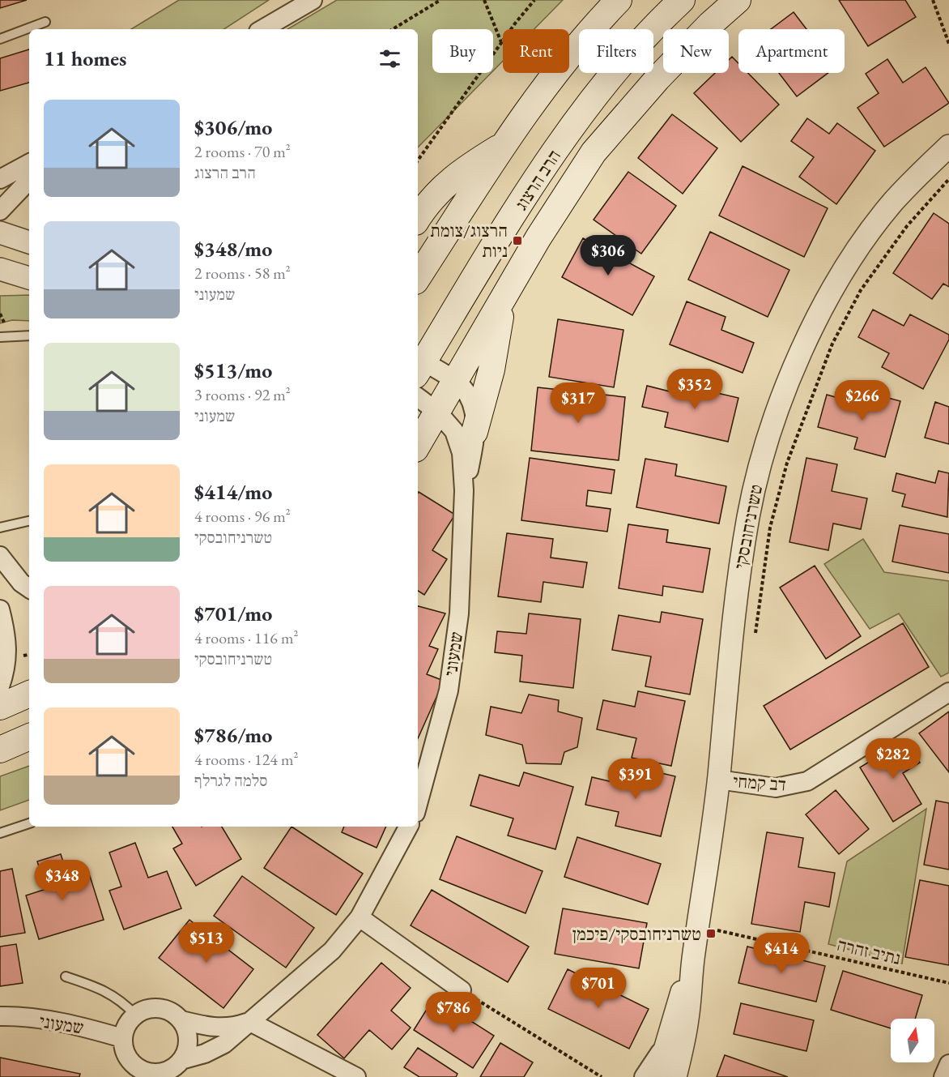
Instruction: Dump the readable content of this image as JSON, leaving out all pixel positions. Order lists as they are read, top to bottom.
{
  "streets": {
    "main road": ["הרב הרצוג"],
    "street": ["טשרניחובסקי", "שמעוני", "דב קמחי"],
    "path": ["נתיב זהרה"]
  },
  "crossings": [
    ["הרב הרצוג", "שמעוני"],
    ["טשרניחובסקי", "דב קמחי"]
  ],
  "places": {
    "transit": ["הרצוג/צומת ניות", "טשרניחובסקי/פיכמן"]
  },
  "north": "top",
  "page": {
    "chip": [
      "Buy",
      "Rent",
      "Filters",
      "New",
      "Apartment"
    ],
    "heading": "11 homes",
    "list": [
      {
        "name": "$306/mo",
        "note": "2 rooms · 70 m² · הרב הרצוג"
      },
      {
        "name": "$348/mo",
        "note": "2 rooms · 58 m² · שמעוני"
      },
      {
        "name": "$513/mo",
        "note": "3 rooms · 92 m² · שמעוני"
      },
      {
        "name": "$414/mo",
        "note": "4 rooms · 96 m² · טשרניחובסקי"
      },
      {
        "name": "$701/mo",
        "note": "4 rooms · 116 m² · טשרניחובסקי"
      },
      {
        "name": "$786/mo",
        "note": "4 rooms · 124 m² · סלמה לגרלף"
      }
    ],
    "price": [
      "$306",
      "$352",
      "$266",
      "$317",
      "$282",
      "$391",
      "$348",
      "$513",
      "$414",
      "$701",
      "$786"
    ]
  }
}
